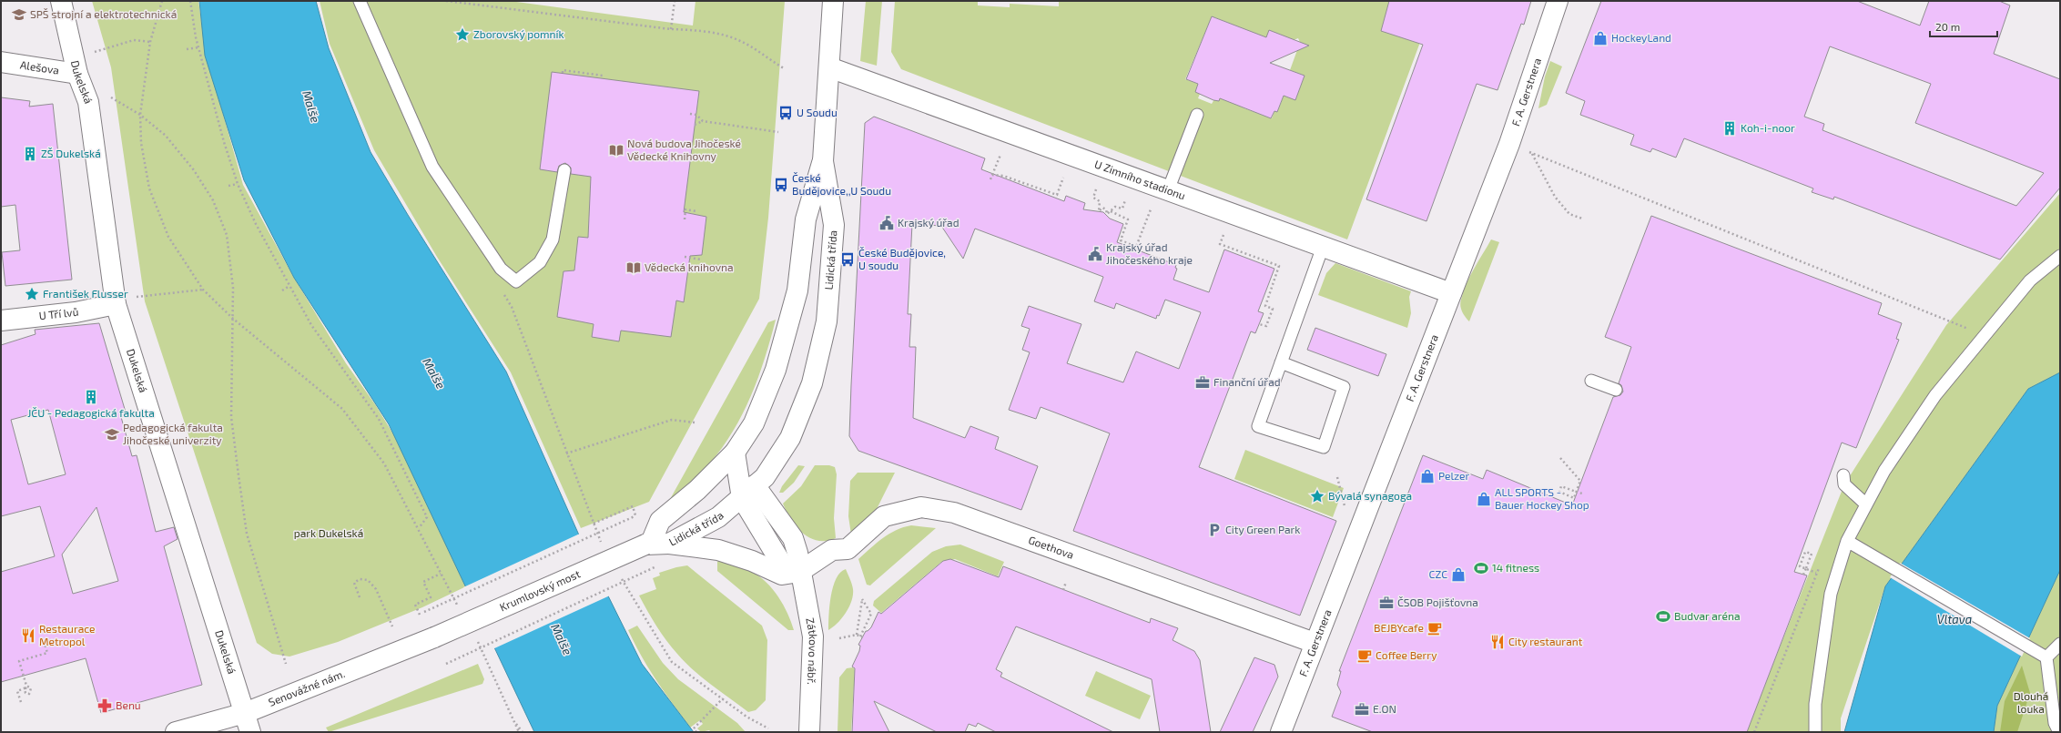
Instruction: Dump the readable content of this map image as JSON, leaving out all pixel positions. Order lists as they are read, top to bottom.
{
  "streets": {
    "street": [
      "Alešova",
      "Dukelská",
      "F. A. Gerstnera",
      "U Zimního stadionu",
      "Lidická třída",
      "U Tří lvů",
      "Goethova",
      "Krumlovský most",
      "Zátkovo nábř.",
      "Senovážné nám."
    ]
  },
  "crossings": [
    ["Alešova", "Dukelská"],
    ["Dukelská", "U Tří lvů"],
    ["Dukelská", "Senovážné nám."],
    ["F. A. Gerstnera", "U Zimního stadionu"],
    ["F. A. Gerstnera", "Goethova"],
    ["U Zimního stadionu", "Lidická třída"],
    ["Lidická třída", "Krumlovský most"],
    ["Goethova", "Zátkovo nábř."],
    ["Krumlovský most", "Senovážné nám."]
  ],
  "water": ["Malše", "Vltava"],
  "parks": ["park Dukelská", "Dlouhá louka"],
  "places": {
    "school or university": ["SPŠ strojní a elektrotechnická", "Pedagogická fakulta Jihočeské univerzity"],
    "place": ["Zborovský pomník", "František Flusser", "Bývalá synagoga"],
    "shop": [
      "HockeyLand",
      "Pelzer",
      "ALL SPORTS - Bauer Hockey Shop",
      "CZC"
    ],
    "bus stop": ["U Soudu", "České Budějovice,,U Soudu", "České Budějovice, U soudu"],
    "building": ["Koh-i-noor", "ZŠ Dukelská", "JČU - Pedagogická fakulta"],
    "library": ["Nová budova Jihočeské Vědecké Knihovny", "Vědecká knihovna"],
    "public building": ["Krajský úřad", "Krajský úřad Jihočeského kraje"],
    "office": ["Finanční úřad", "ČSOB Pojišťovna", "E.ON"],
    "parking": ["City Green Park"],
    "sports": ["14 fitness", "Budvar aréna"],
    "cafe": ["BEJBYcafe", "Coffee Berry"],
    "restaurant": ["Restaurace Metropol", "City restaurant"],
    "pharmacy": ["Benu"]
  },
  "scale_bar": "20 m"
}
